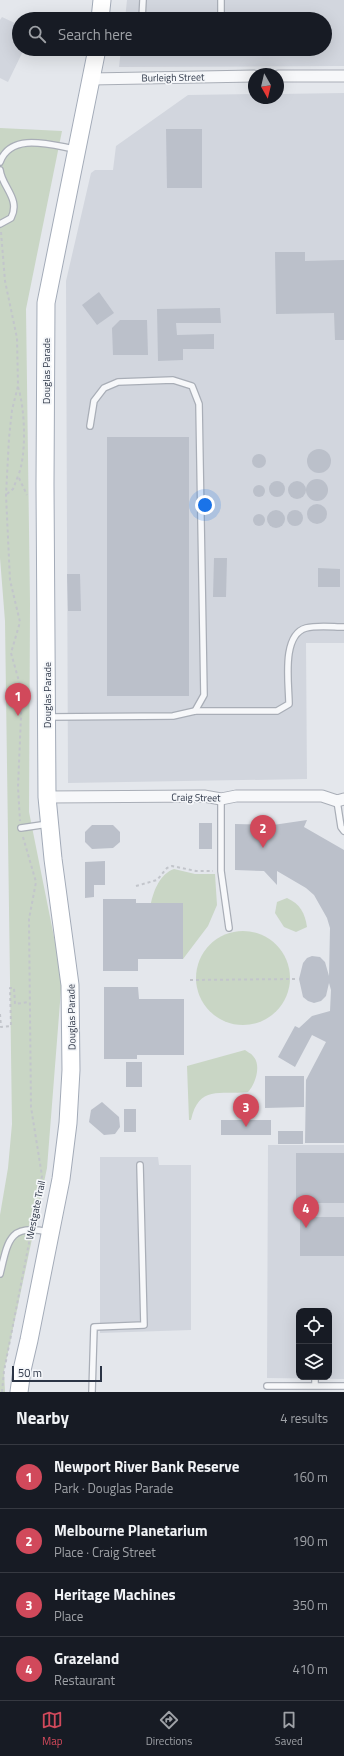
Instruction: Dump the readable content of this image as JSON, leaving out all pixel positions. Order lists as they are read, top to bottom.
{
  "streets": {
    "main road": ["Douglas Parade"],
    "street": ["Burleigh Street", "Craig Street"],
    "path": ["Westgate Trail"]
  },
  "crossings": [
    ["Burleigh Street", "Douglas Parade"],
    ["Douglas Parade", "Craig Street"]
  ],
  "scale_bar": "50 m",
  "north": "bottom",
  "page": {
    "search": "Search here",
    "pins": [
      "1",
      "2",
      "3",
      "4"
    ],
    "scale": "50 m",
    "heading": ["Nearby", "4 results"],
    "list": [
      {
        "mark": "1",
        "name": "Newport River Bank Reserve",
        "note": "Park · Douglas Parade",
        "value": "160 m"
      },
      {
        "mark": "2",
        "name": "Melbourne Planetarium",
        "note": "Place · Craig Street",
        "value": "190 m"
      },
      {
        "mark": "3",
        "name": "Heritage Machines",
        "note": "Place",
        "value": "350 m"
      },
      {
        "mark": "4",
        "name": "Grazeland",
        "note": "Restaurant",
        "value": "410 m"
      }
    ],
    "nav": ["Map", "Directions", "Saved"]
  }
}
